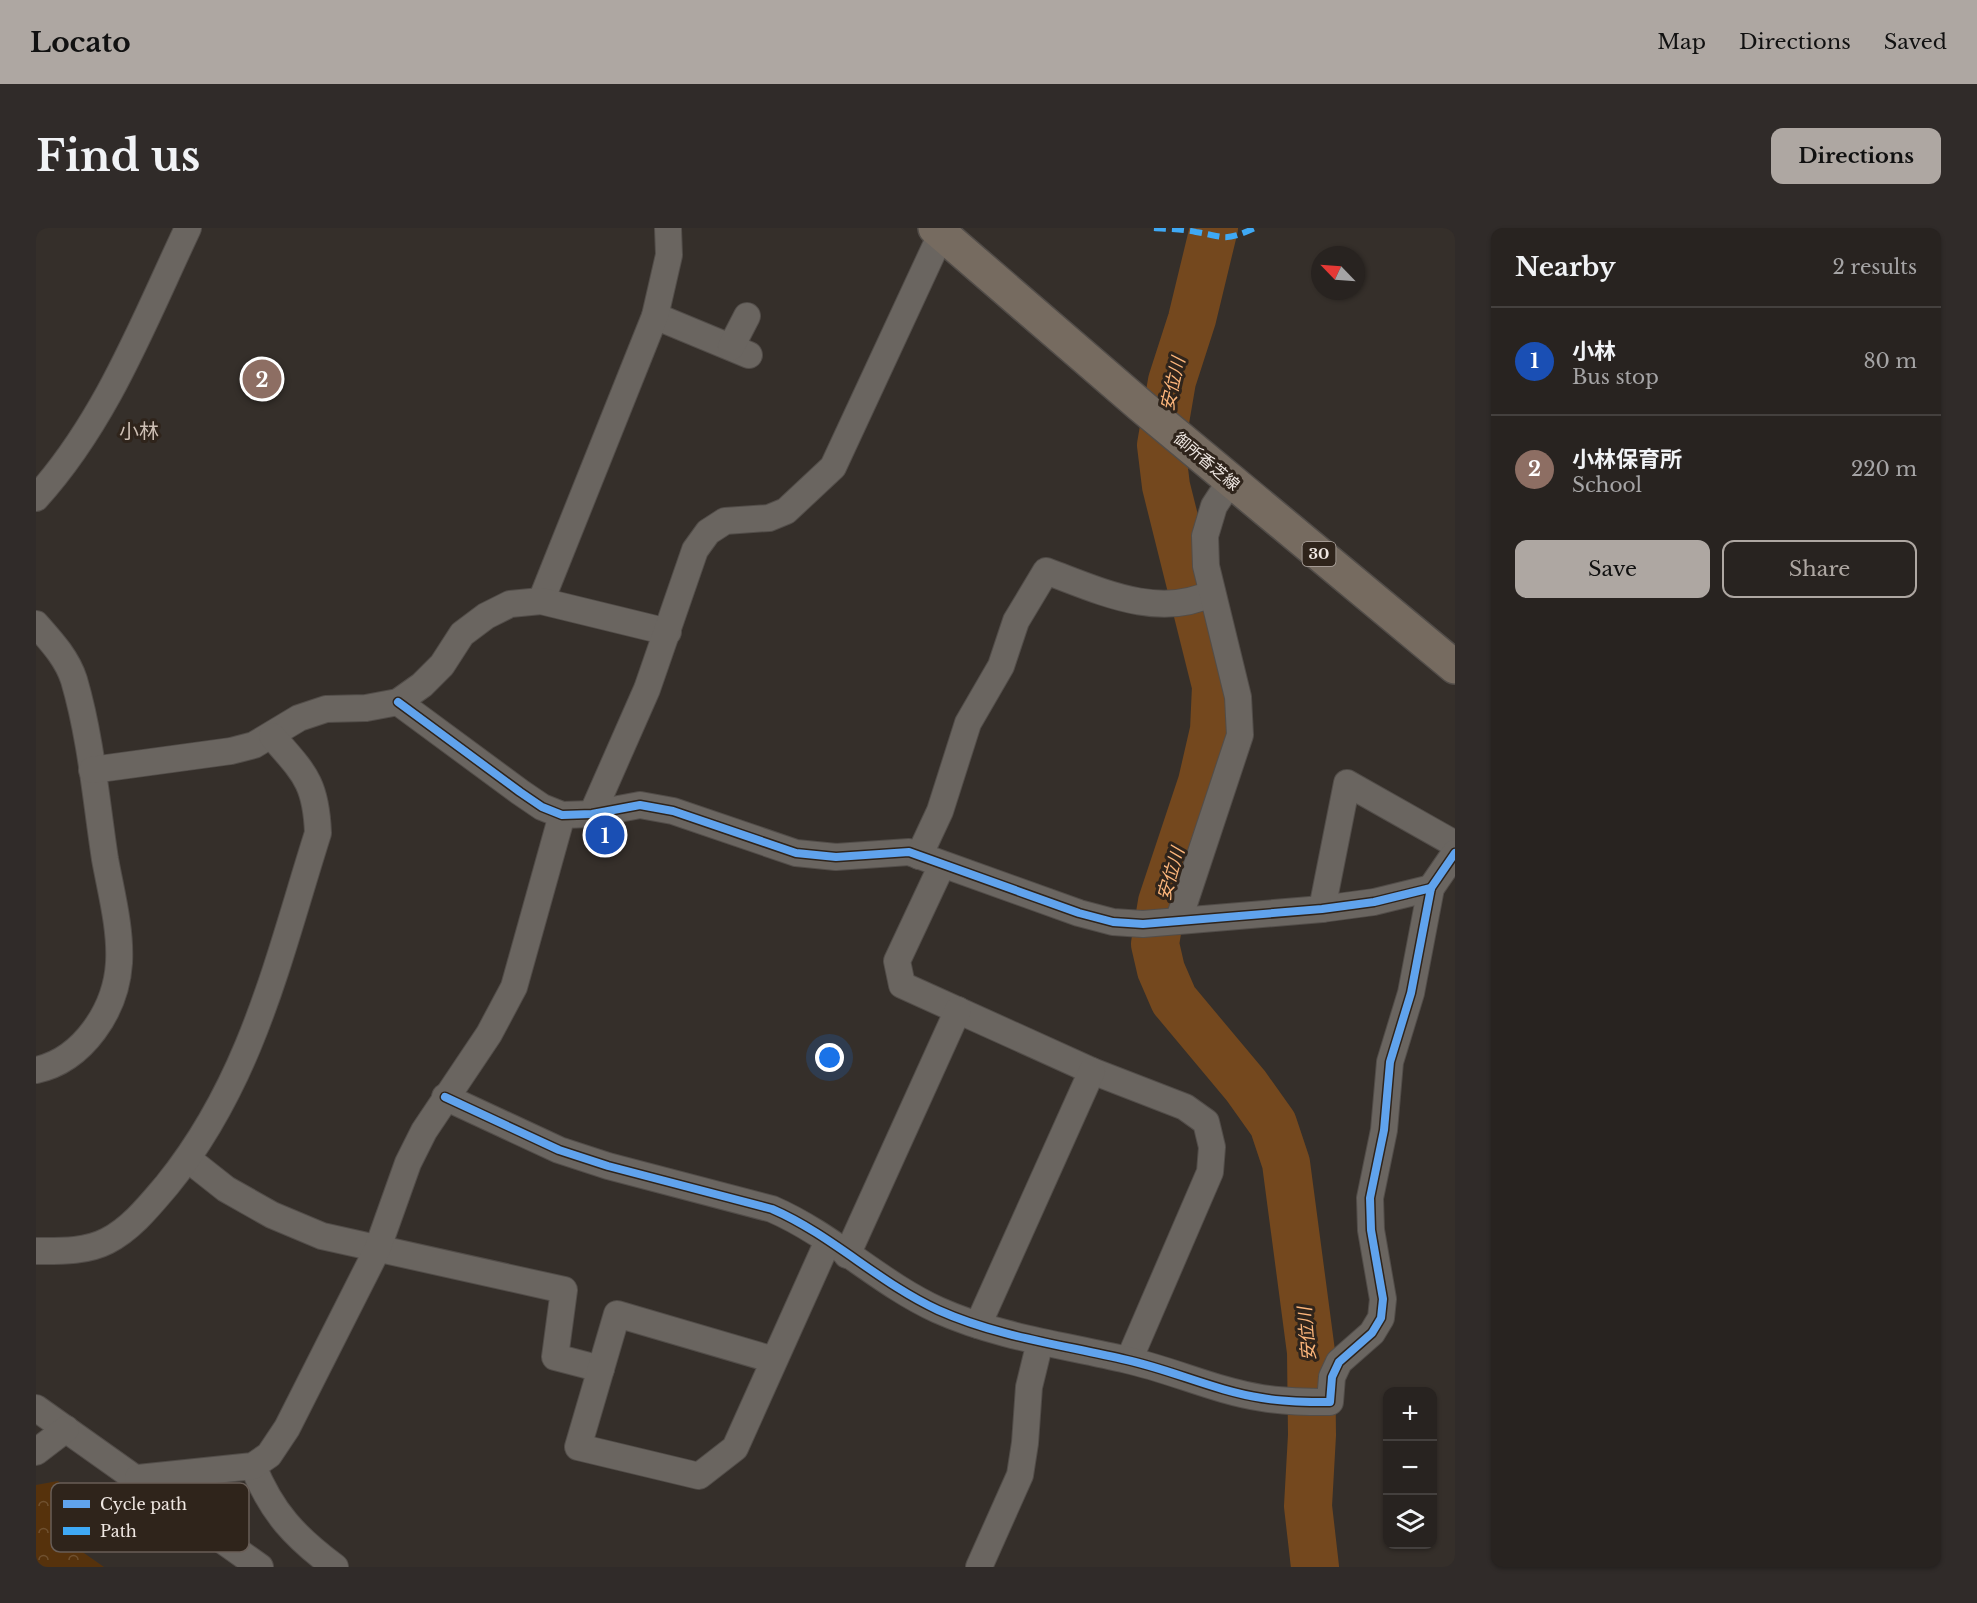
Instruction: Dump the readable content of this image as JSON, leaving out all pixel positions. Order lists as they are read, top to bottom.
{
  "streets": {
    "main road": ["御所香芝線", "30"]
  },
  "districts": ["小林"],
  "water": ["安位川"],
  "legend": ["Cycle path", "Path"],
  "north": "top left",
  "page": {
    "header": "Locato",
    "nav": ["Map", "Directions", "Saved"],
    "buttons": [
      "Directions",
      ["Save", "Share"]
    ],
    "title": "Find us",
    "heading": ["Nearby", "2 results"],
    "list": [
      {
        "mark": "1",
        "name": "小林",
        "note": "Bus stop",
        "value": "80 m"
      },
      {
        "mark": "2",
        "name": "小林保育所",
        "note": "School",
        "value": "220 m"
      }
    ],
    "pins": ["2", "1"],
    "map_buttons": ["+", "−"]
  }
}
